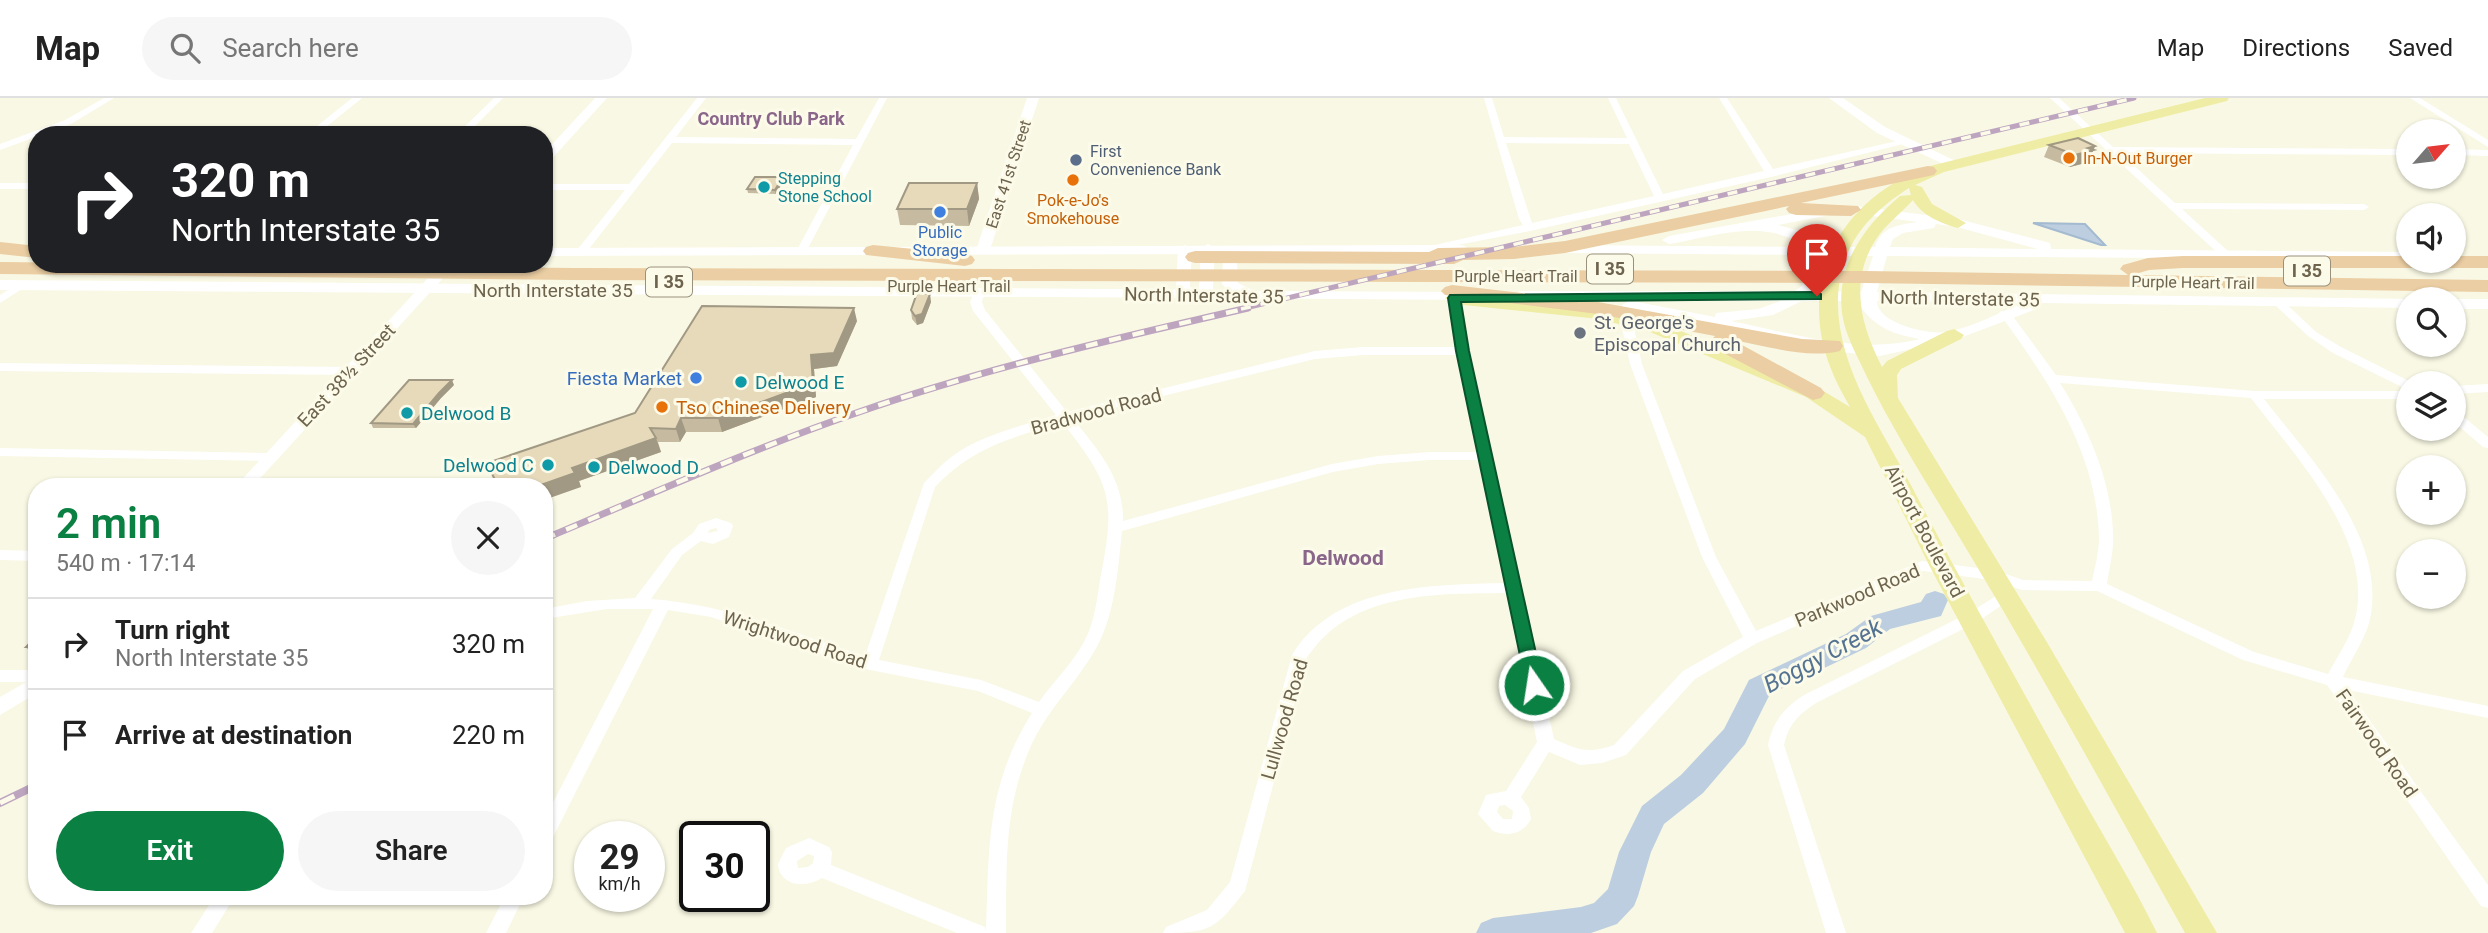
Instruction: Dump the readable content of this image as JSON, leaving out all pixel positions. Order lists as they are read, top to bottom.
{
  "streets": {
    "highway": ["I 35", "Purple Heart Trail"],
    "main road": ["North Interstate 35", "Airport Boulevard"],
    "street": [
      "East 41st Street",
      "East 38½ Street",
      "Bradwood Road",
      "Parkwood Road",
      "Wrightwood Road",
      "Lullwood Road",
      "Fairwood Road"
    ]
  },
  "crossings": [
    ["East 41st Street", "North Interstate 35"],
    ["Purple Heart Trail", "North Interstate 35"],
    ["North Interstate 35", "East 38½ Street"],
    ["Bradwood Road", "Wrightwood Road"],
    ["Airport Boulevard", "Parkwood Road"],
    ["Parkwood Road", "Fairwood Road"]
  ],
  "districts": ["Country Club Park", "Delwood"],
  "water": ["Boggy Creek"],
  "places": [
    "In-N-Out Burger",
    "First Convenience Bank",
    "Pok-e-Jo's Smokehouse",
    "Stepping Stone School",
    "Public Storage",
    "St. George's Episcopal Church",
    "Fiesta Market",
    "Delwood E",
    "Tso Chinese Delivery",
    "Delwood B",
    "Delwood C",
    "Delwood D"
  ],
  "north": "top right",
  "page": {
    "header": "Map",
    "search": "Search here",
    "nav": ["Map", "Directions", "Saved"],
    "map_buttons": ["+", "−"],
    "turn": ["320 m", "North Interstate 35"],
    "heading": ["2 min", "540 m · 17:14"],
    "list": [
      {
        "name": "Turn right",
        "note": "North Interstate 35",
        "value": "320 m"
      },
      {
        "name": "Arrive at destination",
        "value": "220 m"
      }
    ],
    "buttons": ["Exit", "Share"],
    "speed": "29 km/h",
    "limit": "30"
  }
}
